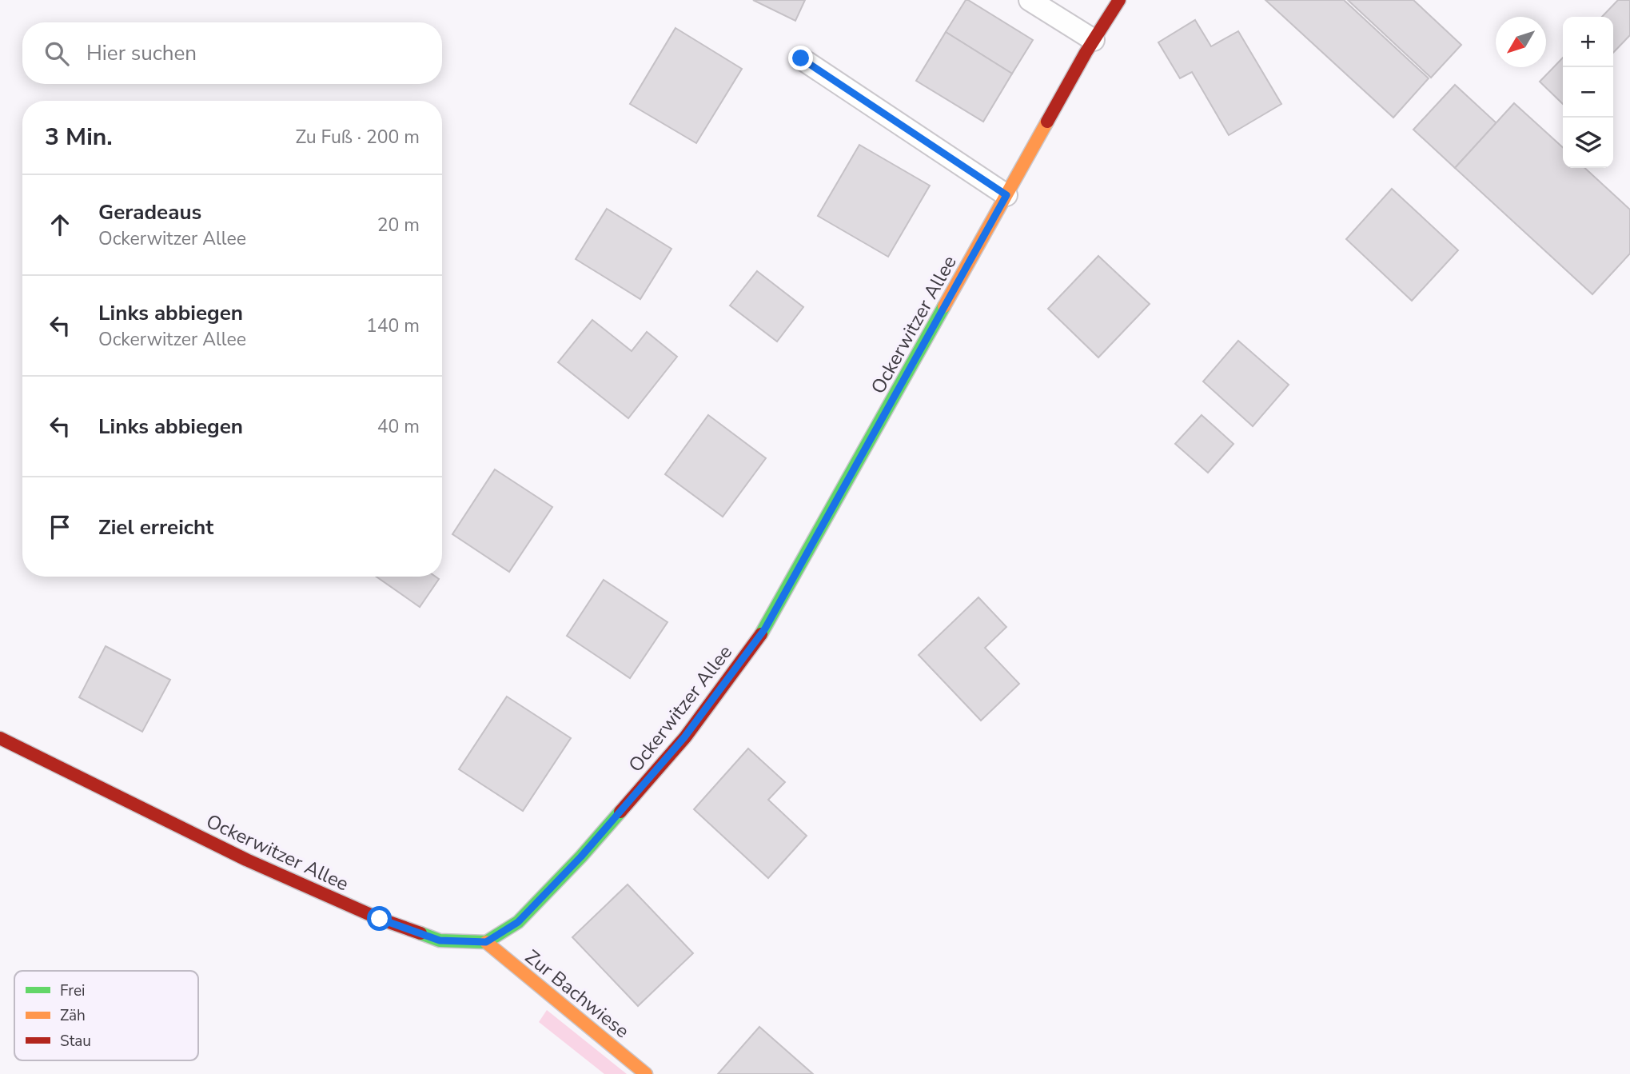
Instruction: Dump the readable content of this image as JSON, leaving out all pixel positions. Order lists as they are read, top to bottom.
{
  "streets": {
    "street": ["Ockerwitzer Allee", "Zur Bachwiese"]
  },
  "crossings": [
    ["Ockerwitzer Allee", "Zur Bachwiese"]
  ],
  "legend": ["Frei", "Zäh", "Stau"],
  "north": "bottom left",
  "page": {
    "map_buttons": ["+", "−"],
    "search": "Hier suchen",
    "heading": ["3 Min.", "Zu Fuß · 200 m"],
    "list": [
      ["Geradeaus", "Ockerwitzer Allee", "20 m"],
      ["Links abbiegen", "Ockerwitzer Allee", "140 m"],
      ["Links abbiegen", "40 m"],
      "Ziel erreicht"
    ]
  }
}
